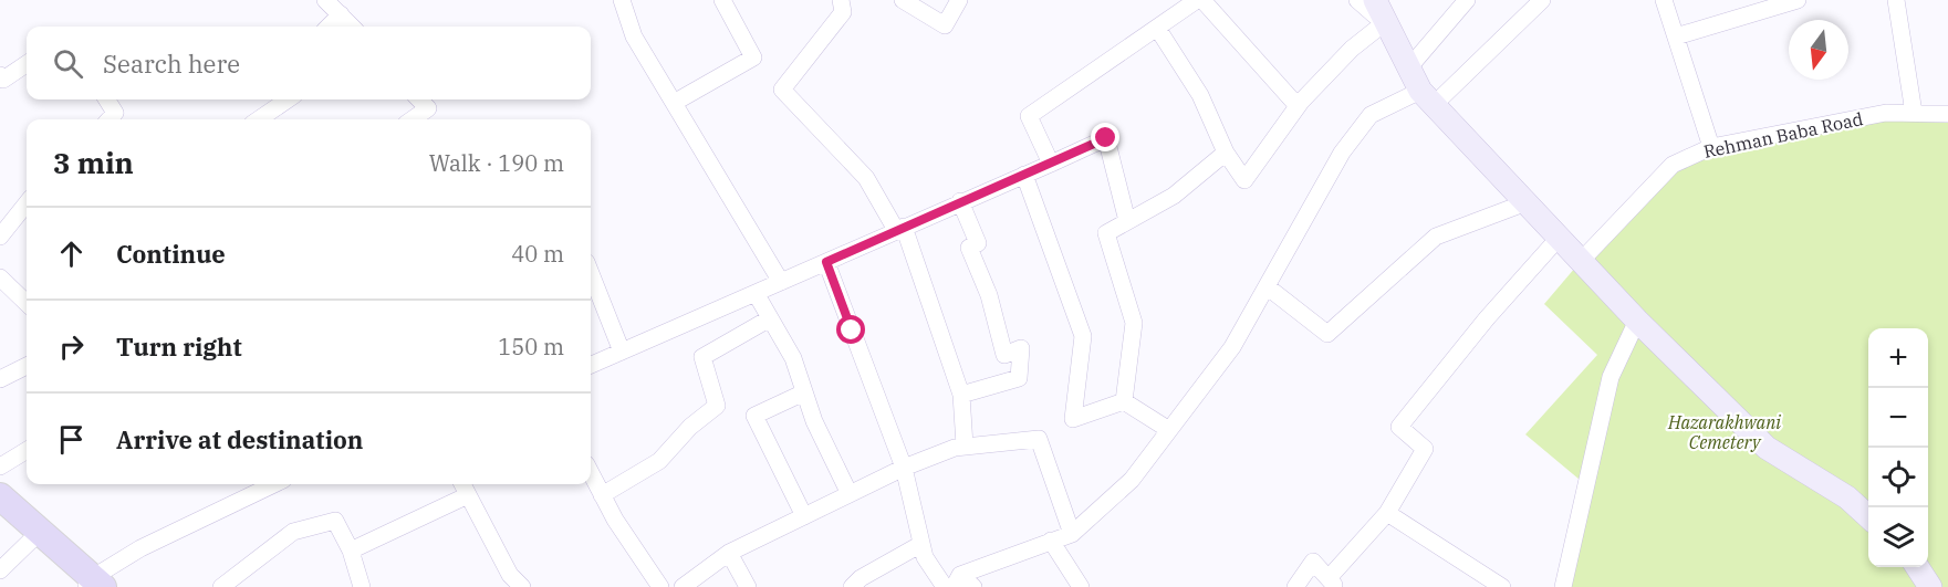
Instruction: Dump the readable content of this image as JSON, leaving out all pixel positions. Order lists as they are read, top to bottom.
{
  "streets": {
    "street": ["Rehman Baba Road"]
  },
  "parks": ["Hazarakhwani Cemetery"],
  "north": "bottom",
  "page": {
    "search": "Search here",
    "heading": ["3 min", "Walk · 190 m"],
    "list": [
      ["Continue", "40 m"],
      ["Turn right", "150 m"],
      "Arrive at destination"
    ],
    "map_buttons": ["+", "−"]
  }
}
